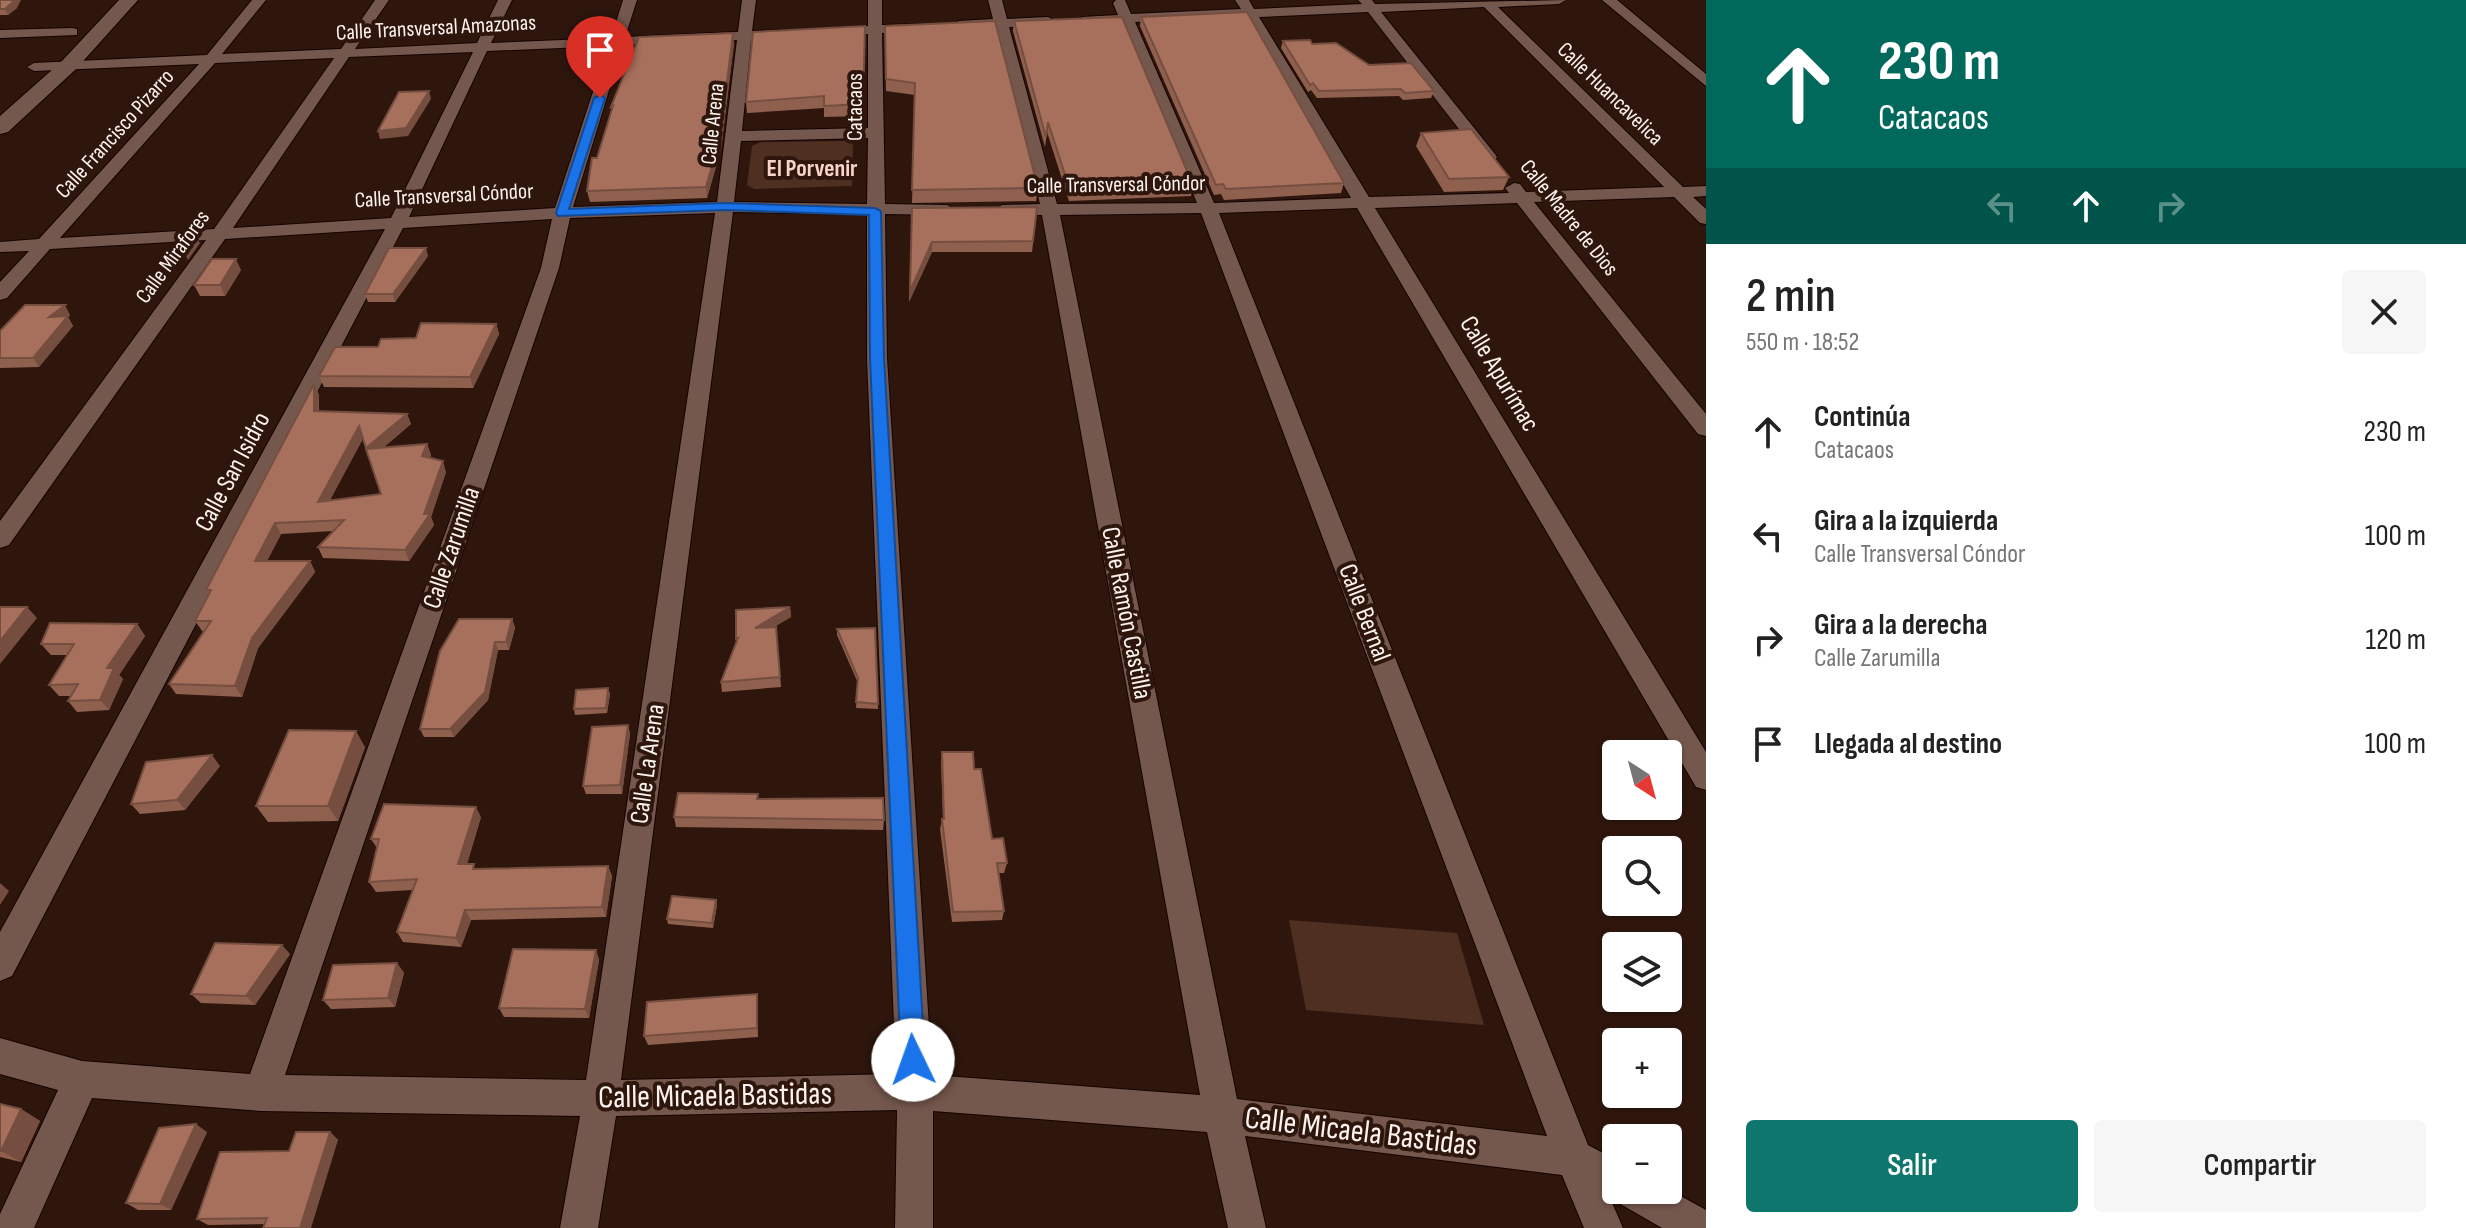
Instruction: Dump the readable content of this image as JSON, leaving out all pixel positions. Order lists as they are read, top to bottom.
{
  "streets": {
    "street": [
      "Calle Transversal Amazonas",
      "Calle Huancavelica",
      "Catacaos",
      "Calle Arena",
      "Calle Francisco Pizarro",
      "Calle Transversal Cóndor",
      "Calle Madre de Dios",
      "Calle Mirafores",
      "Calle Apurímac",
      "Calle San Isidro",
      "Calle Zarumilla",
      "Calle Ramón Castilla",
      "Calle Bernal",
      "Calle La Arena",
      "Calle Micaela Bastidas"
    ]
  },
  "crossings": [
    ["Calle Transversal Amazonas", "Catacaos"],
    ["Calle Transversal Amazonas", "Calle Arena"],
    ["Calle Transversal Amazonas", "Calle Francisco Pizarro"],
    ["Calle Transversal Amazonas", "Calle Mirafores"],
    ["Calle Transversal Amazonas", "Calle San Isidro"],
    ["Calle Transversal Amazonas", "Calle Zarumilla"],
    ["Calle Transversal Amazonas", "Calle Ramón Castilla"],
    ["Calle Huancavelica", "Calle Transversal Cóndor"],
    ["Catacaos", "Calle Transversal Cóndor"],
    ["Catacaos", "Calle Micaela Bastidas"],
    ["Calle Arena", "Calle Transversal Cóndor"],
    ["Calle Arena", "Calle La Arena"],
    ["Calle Francisco Pizarro", "Calle Transversal Cóndor"],
    ["Calle Transversal Cóndor", "Calle Madre de Dios"],
    ["Calle Transversal Cóndor", "Calle Mirafores"],
    ["Calle Transversal Cóndor", "Calle Apurímac"],
    ["Calle Transversal Cóndor", "Calle San Isidro"],
    ["Calle Transversal Cóndor", "Calle Zarumilla"],
    ["Calle Transversal Cóndor", "Calle Ramón Castilla"],
    ["Calle Transversal Cóndor", "Calle Bernal"],
    ["Calle Zarumilla", "Calle Micaela Bastidas"],
    ["Calle Ramón Castilla", "Calle Micaela Bastidas"],
    ["Calle Bernal", "Calle Micaela Bastidas"],
    ["Calle La Arena", "Calle Micaela Bastidas"]
  ],
  "districts": ["El Porvenir"],
  "north": "bottom right",
  "page": {
    "turn": ["230 m", "Catacaos"],
    "heading": ["2 min", "550 m · 18:52"],
    "list": [
      {
        "name": "Continúa",
        "note": "Catacaos",
        "value": "230 m"
      },
      {
        "name": "Gira a la izquierda",
        "note": "Calle Transversal Cóndor",
        "value": "100 m"
      },
      {
        "name": "Gira a la derecha",
        "note": "Calle Zarumilla",
        "value": "120 m"
      },
      {
        "name": "Llegada al destino",
        "value": "100 m"
      }
    ],
    "map_buttons": ["+", "−"],
    "buttons": ["Salir", "Compartir"]
  }
}
